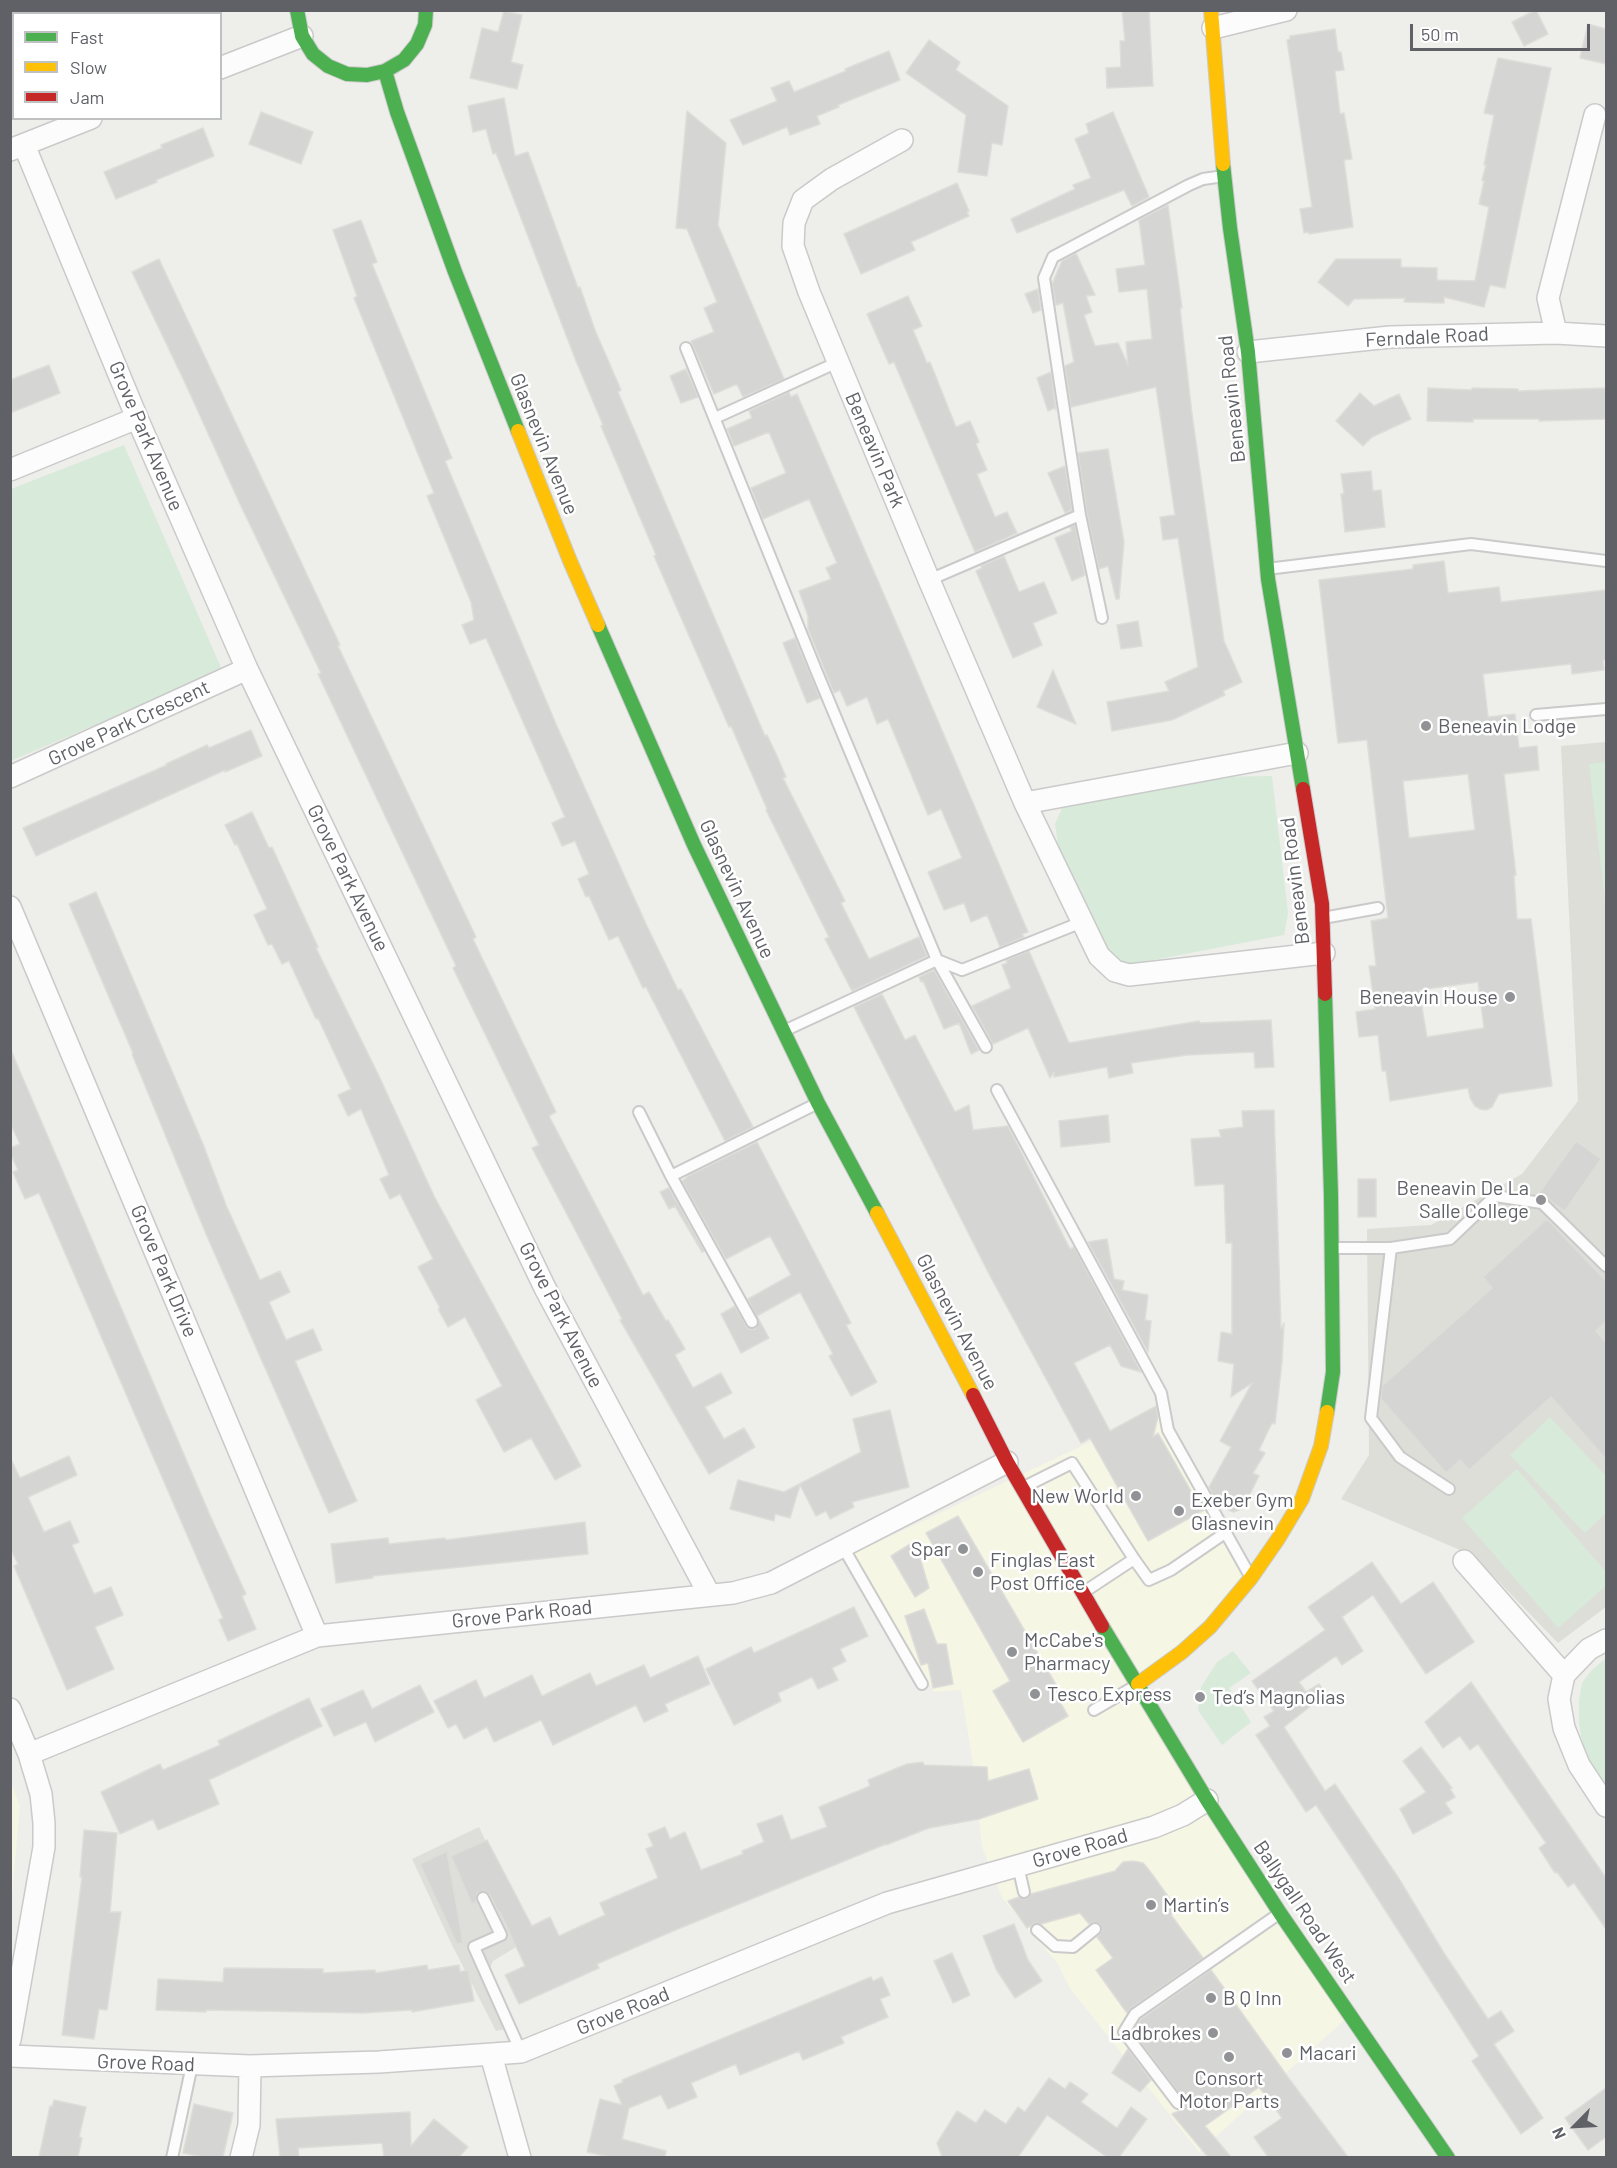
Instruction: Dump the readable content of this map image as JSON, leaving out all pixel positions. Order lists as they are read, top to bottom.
{
  "streets": {
    "main road": ["Beneavin Road", "Glasnevin Avenue", "Ballygall Road West"],
    "street": [
      "Ferndale Road",
      "Grove Park Avenue",
      "Beneavin Park",
      "Grove Park Crescent",
      "Grove Park Drive",
      "Grove Park Road",
      "Grove Road"
    ]
  },
  "crossings": [
    ["Ferndale Road", "Beneavin Road"],
    ["Beneavin Road", "Glasnevin Avenue"],
    ["Beneavin Road", "Beneavin Park"],
    ["Beneavin Road", "Ballygall Road West"],
    ["Grove Park Avenue", "Grove Park Crescent"],
    ["Grove Park Avenue", "Grove Park Road"],
    ["Glasnevin Avenue", "Grove Park Road"],
    ["Glasnevin Avenue", "Ballygall Road West"],
    ["Grove Park Drive", "Grove Park Road"],
    ["Grove Road", "Ballygall Road West"]
  ],
  "places": [
    "Beneavin Lodge",
    "Beneavin House",
    "Beneavin De La Salle College",
    "New World",
    "Exeber Gym Glasnevin",
    "Spar",
    "Finglas East Post Office",
    "McCabe's Pharmacy",
    "Tesco Express",
    "Ted’s Magnolias",
    "Martin’s",
    "B Q Inn",
    "Ladbrokes",
    "Macari",
    "Consort Motor Parts"
  ],
  "legend": ["Fast", "Slow", "Jam"],
  "scale_bar": "50 m",
  "north": "bottom left"
}
